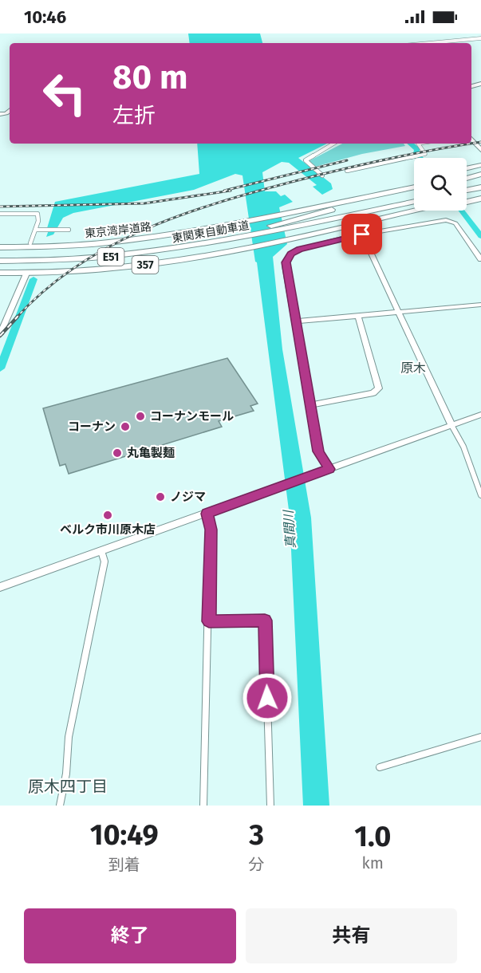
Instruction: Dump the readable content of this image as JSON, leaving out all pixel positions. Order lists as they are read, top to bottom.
{
  "streets": {
    "highway": [
      "東京湾岸道路",
      "東関東自動車道",
      "E51",
      "357"
    ]
  },
  "districts": ["原木", "原木四丁目"],
  "water": ["真間川"],
  "places": [
    "コーナンモール",
    "コーナン",
    "丸亀製麺",
    "ノジマ",
    "ベルク市川原木店"
  ],
  "page": {
    "status": "10:46",
    "turn": ["80 m", "左折"],
    "eta": [
      "10:49",
      "到着",
      "3",
      "分",
      "1.0",
      "km"
    ],
    "buttons": ["終了", "共有"]
  }
}
